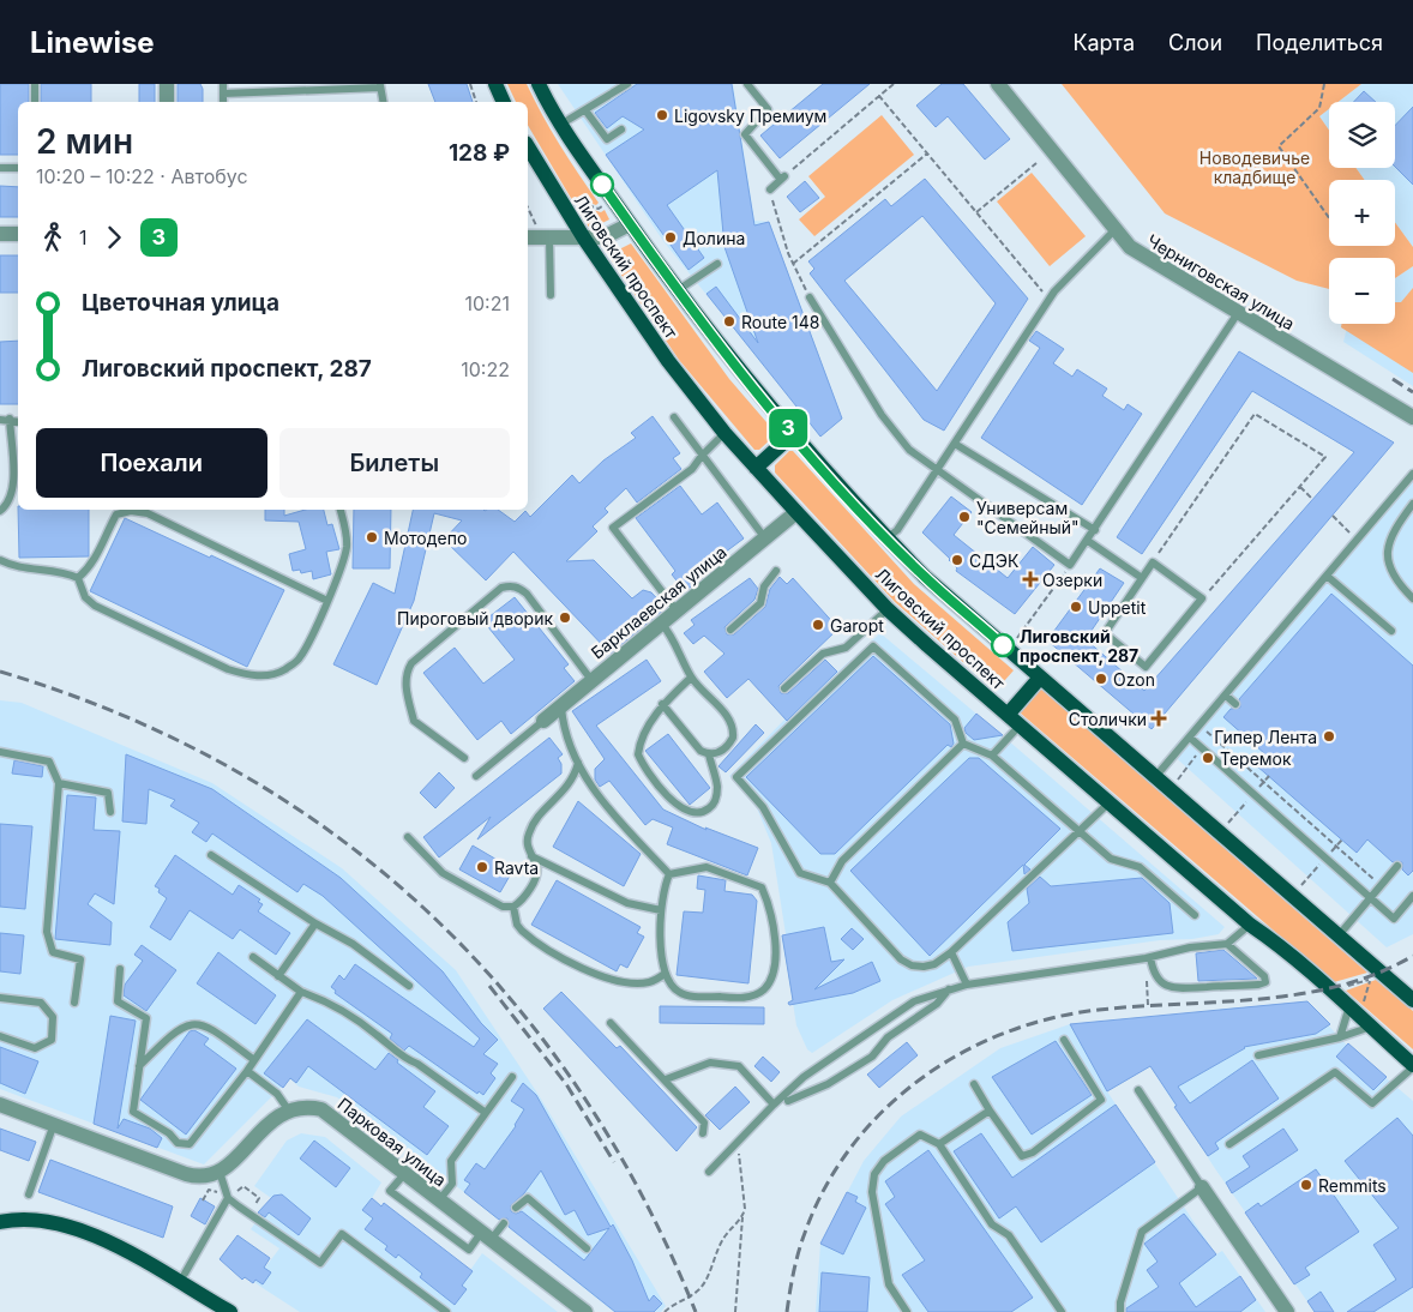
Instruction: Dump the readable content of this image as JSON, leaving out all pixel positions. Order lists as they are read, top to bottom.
{
  "streets": {
    "main road": ["Лиговский проспект"],
    "street": ["Черниговская улица", "Барклаевская улица", "Парковая улица"]
  },
  "crossings": [
    ["Лиговский проспект", "Барклаевская улица"]
  ],
  "parks": ["Новодевичье кладбище"],
  "places": {
    "other": [
      "Ligovsky Премиум",
      "Долина",
      "Route 148",
      "Универсам \"Семейный\"",
      "Мотодепо",
      "СДЭК",
      "Uppetit",
      "Пироговый дворик",
      "Garopt",
      "Лиговский проспект, 287",
      "Ozon",
      "Гипер Лента",
      "Теремок",
      "Ravta",
      "Remmits"
    ],
    "health": ["Озерки", "Столички"]
  },
  "lines": ["bus line 3"],
  "page": {
    "header": "Linewise",
    "nav": ["Карта", "Слои", "Поделиться"],
    "on_map": "3",
    "map_buttons": ["+", "−"],
    "heading": ["2 мин", "10:20 – 10:22 · Автобус", "128 ₽"],
    "legs": ["1", "3"],
    "list": [
      {
        "name": "Цветочная улица",
        "value": "10:21"
      },
      {
        "name": "Лиговский проспект, 287",
        "value": "10:22"
      }
    ],
    "buttons": ["Поехали", "Билеты"]
  }
}
